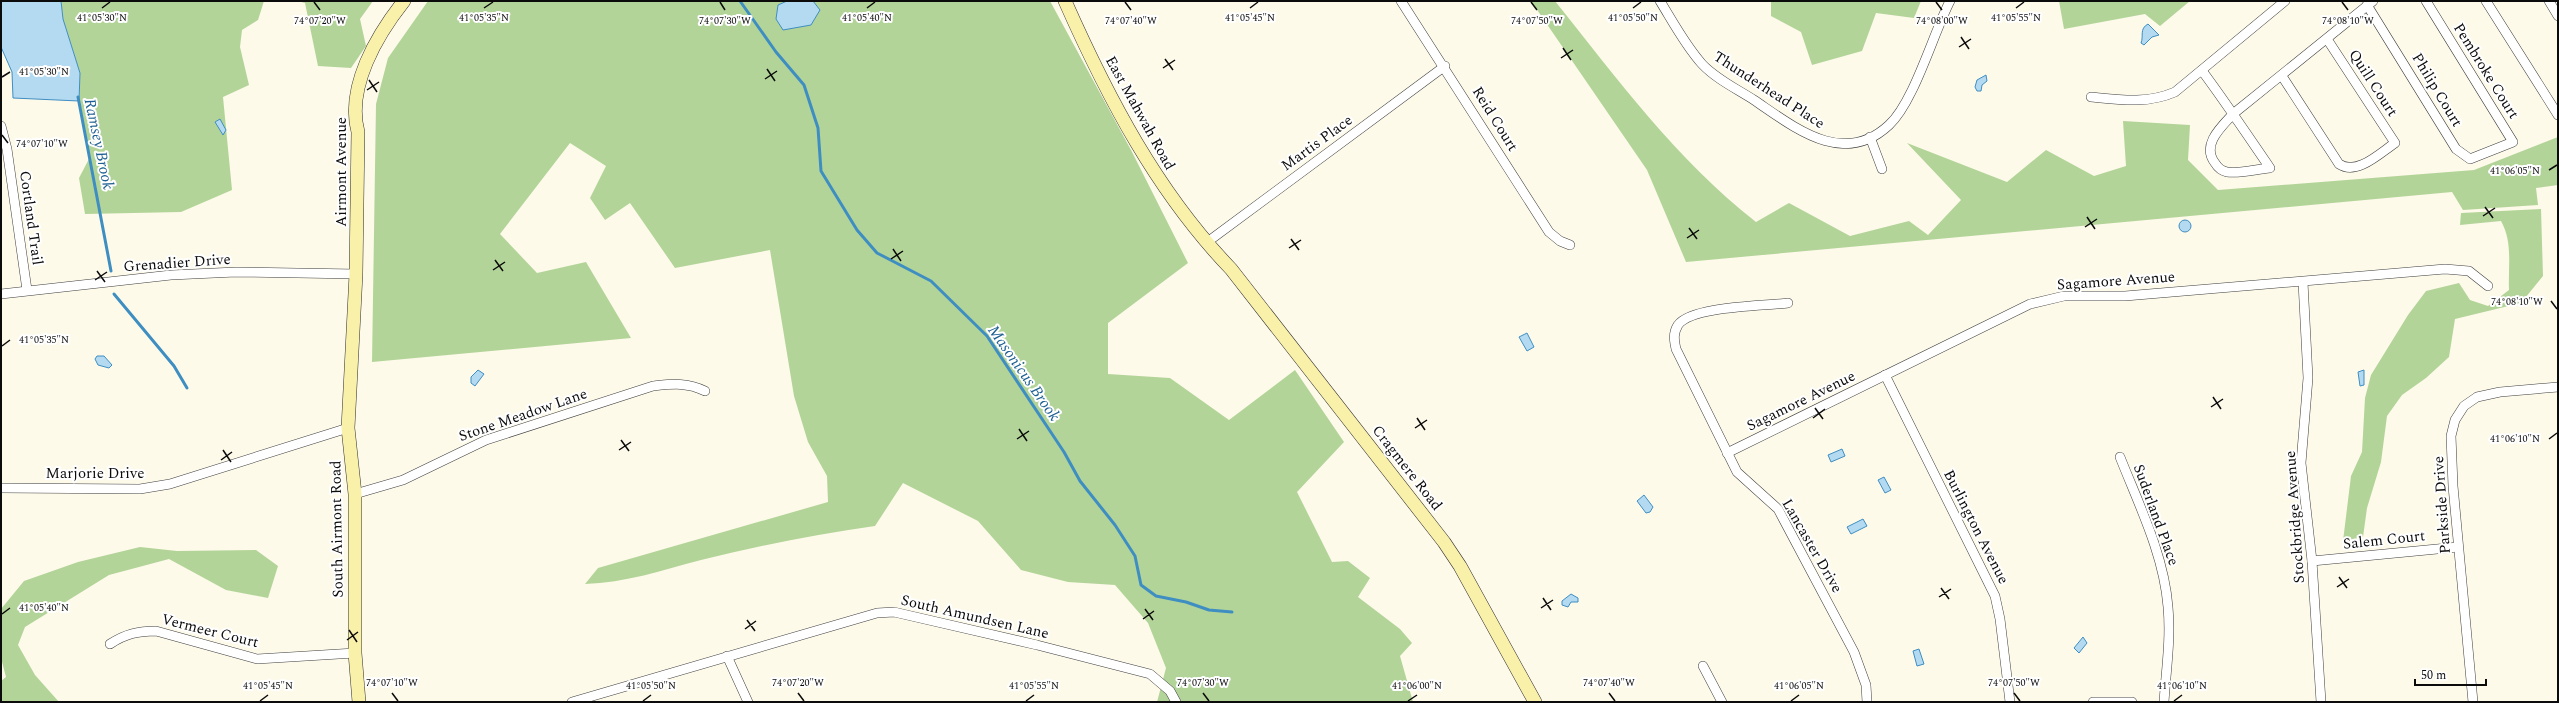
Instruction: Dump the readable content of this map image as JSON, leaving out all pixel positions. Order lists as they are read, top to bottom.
{
  "streets": {
    "street": [
      "Pembroke Court",
      "Quill Court",
      "Thunderhead Place",
      "Philip Court",
      "East Mahwah Road",
      "Reid Court",
      "Martis Place",
      "Airmont Avenue",
      "Cortland Trail",
      "Grenadier Drive",
      "Sagamore Avenue",
      "Stone Meadow Lane",
      "Cragmere Road",
      "Marjorie Drive",
      "Parkside Drive",
      "Suderland Place",
      "Stockbridge Avenue",
      "Burlington Avenue",
      "South Airmont Road",
      "Salem Court",
      "Lancaster Drive",
      "South Amundsen Lane",
      "Vermeer Court"
    ]
  },
  "crossings": [
    ["Pembroke Court", "Philip Court"],
    ["East Mahwah Road", "Martis Place"],
    ["East Mahwah Road", "Cragmere Road"],
    ["Reid Court", "Martis Place"],
    ["Airmont Avenue", "Grenadier Drive"],
    ["Airmont Avenue", "South Airmont Road"],
    ["Cortland Trail", "Grenadier Drive"],
    ["Sagamore Avenue", "Stockbridge Avenue"],
    ["Sagamore Avenue", "Burlington Avenue"],
    ["Sagamore Avenue", "Lancaster Drive"],
    ["Stone Meadow Lane", "South Airmont Road"],
    ["Marjorie Drive", "South Airmont Road"],
    ["Parkside Drive", "Salem Court"],
    ["Stockbridge Avenue", "Salem Court"],
    ["South Airmont Road", "Vermeer Court"]
  ],
  "water": ["Ramsey Brook", "Masonicus Brook"],
  "scale_bar": "50 m",
  "coordinates": [
    "41°05'30\"N",
    "41°05'35\"N",
    "41°05'40\"N",
    "41°05'45\"N",
    "41°05'50\"N",
    "41°05'55\"N",
    "74°08'00\"W",
    "74°08'10\"W",
    "74°07'20\"W",
    "74°07'30\"W",
    "74°07'40\"W",
    "74°07'50\"W",
    "74°07'10\"W",
    "41°06'05\"N",
    "41°06'10\"N",
    "41°06'00\"N"
  ]
}
